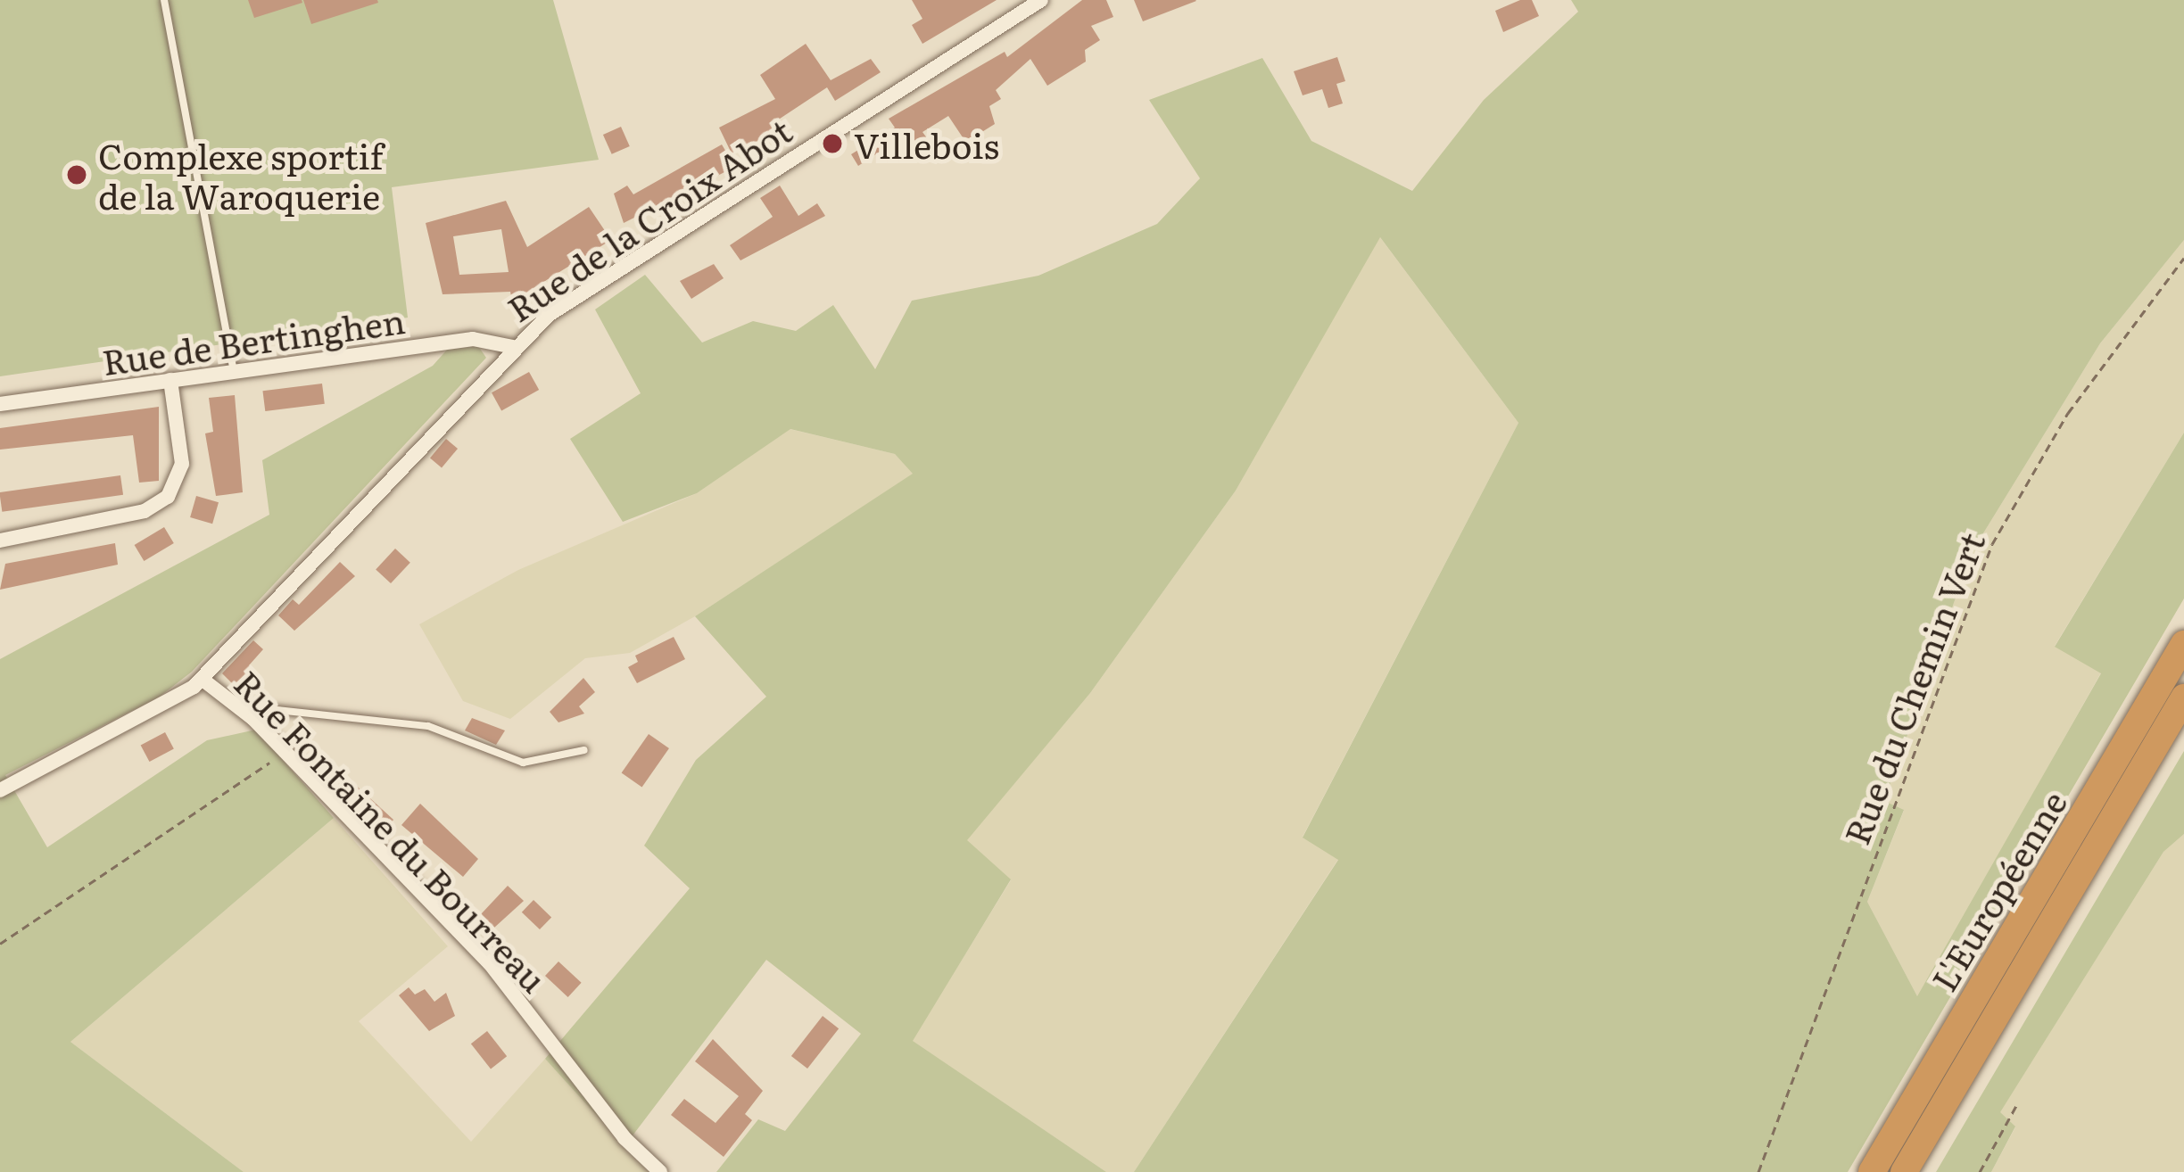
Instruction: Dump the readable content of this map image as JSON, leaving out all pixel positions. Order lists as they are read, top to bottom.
{
  "streets": {
    "highway": ["L'Européenne"],
    "street": ["Rue de la Croix Abot", "Rue de Bertinghen", "Rue Fontaine du Bourreau"],
    "path": ["Rue du Chemin Vert"]
  },
  "crossings": [
    ["Rue de la Croix Abot", "Rue de Bertinghen"],
    ["Rue de la Croix Abot", "Rue Fontaine du Bourreau"]
  ],
  "places": ["Villebois", "Complexe sportif de la Waroquerie"]
}
